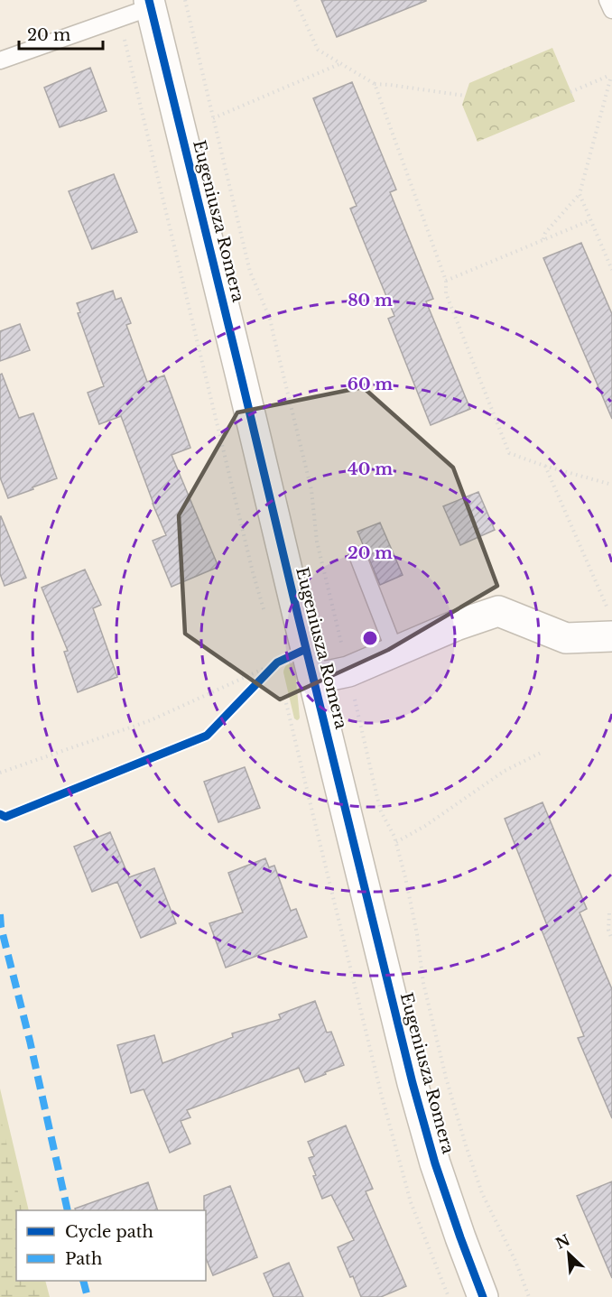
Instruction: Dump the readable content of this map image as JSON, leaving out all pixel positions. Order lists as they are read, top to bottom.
{
  "streets": {
    "street": ["Eugeniusza Romera"]
  },
  "legend": ["Cycle path", "Path"],
  "scale_bar": "20 m",
  "north": "top left",
  "rings": [
    "80 m",
    "60 m",
    "40 m",
    "20 m"
  ]
}
